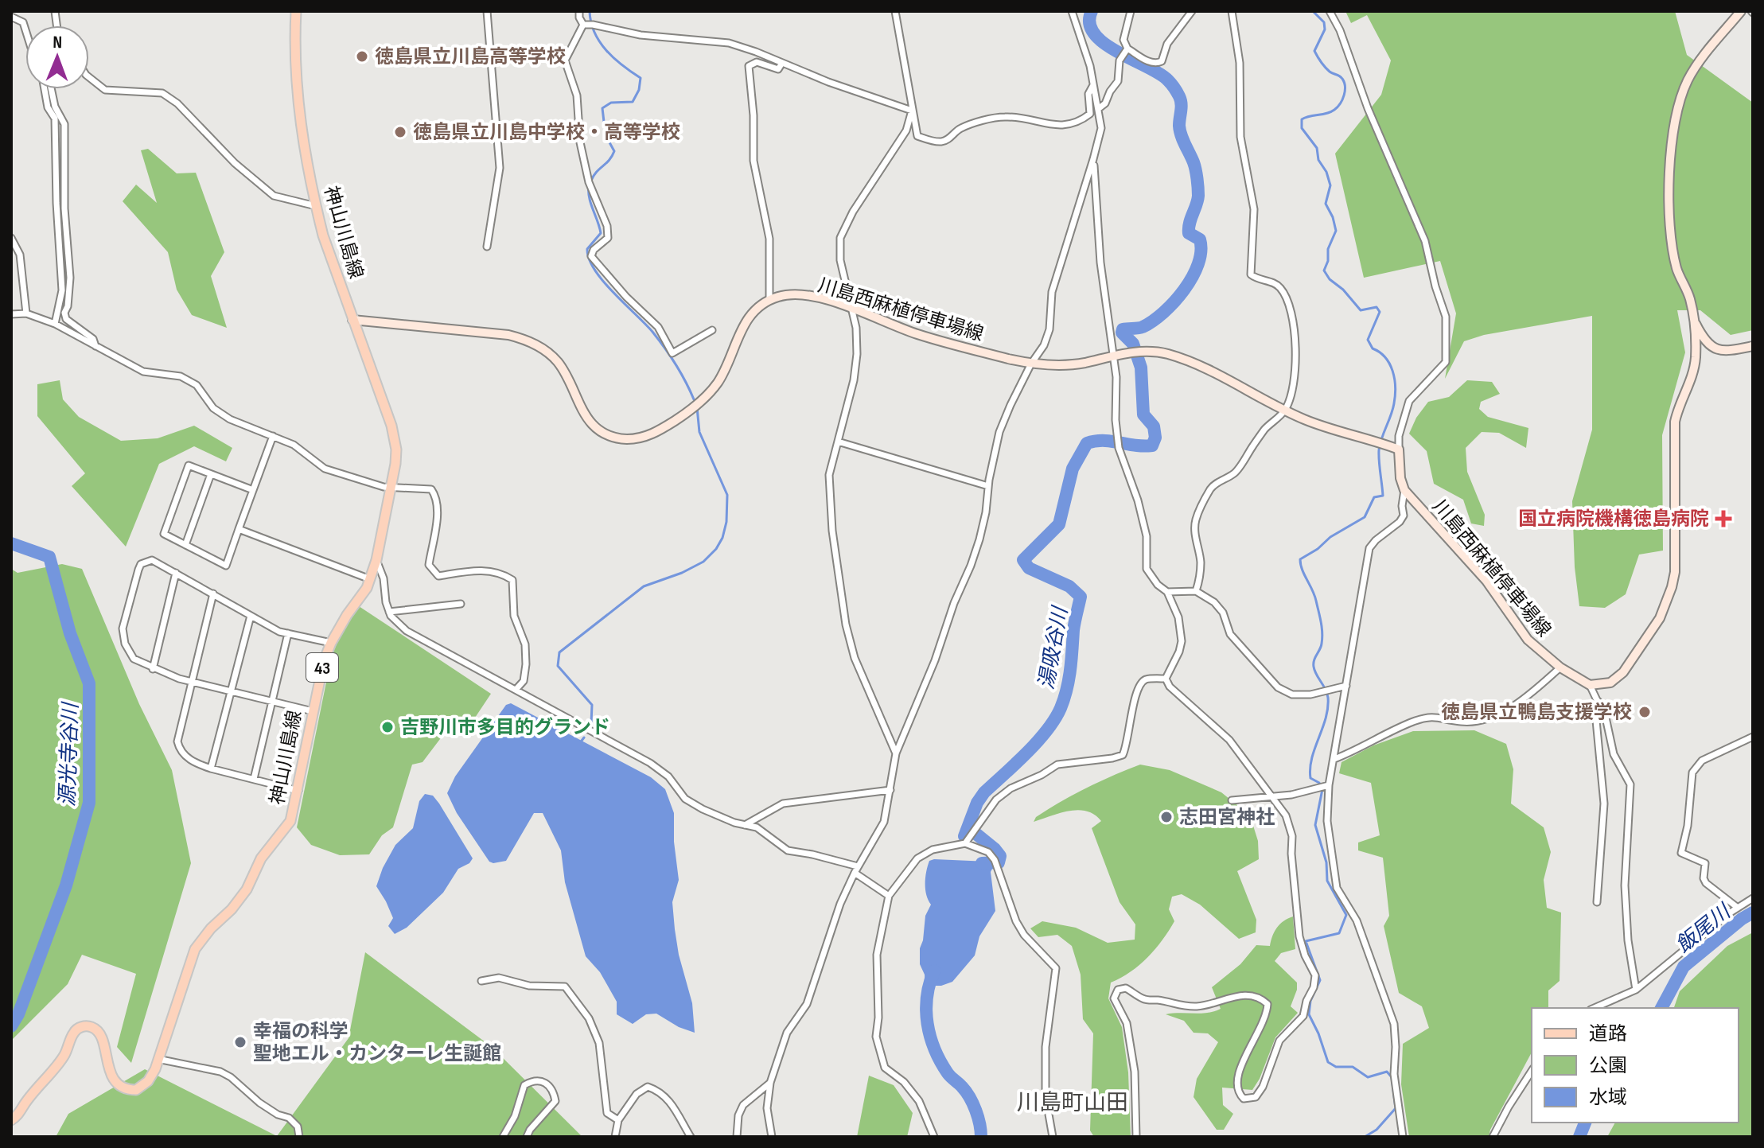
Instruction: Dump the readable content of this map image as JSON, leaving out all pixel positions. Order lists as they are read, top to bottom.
{
  "streets": {
    "main road": ["神山川島線", "川島西麻植停車場線", "43"]
  },
  "districts": ["川島町山田"],
  "water": ["湯吸谷川", "源光寺谷川", "飯尾川"],
  "places": {
    "other": [
      "徳島県立川島高等学校",
      "徳島県立川島中学校・高等学校",
      "徳島県立鴨島支援学校",
      "吉野川市多目的グランド",
      "志田宮神社",
      "幸福の科学 聖地エル・カンターレ生誕館"
    ],
    "health": ["国立病院機構徳島病院"]
  },
  "legend": ["道路", "公園", "水域"],
  "north": "top"
}
